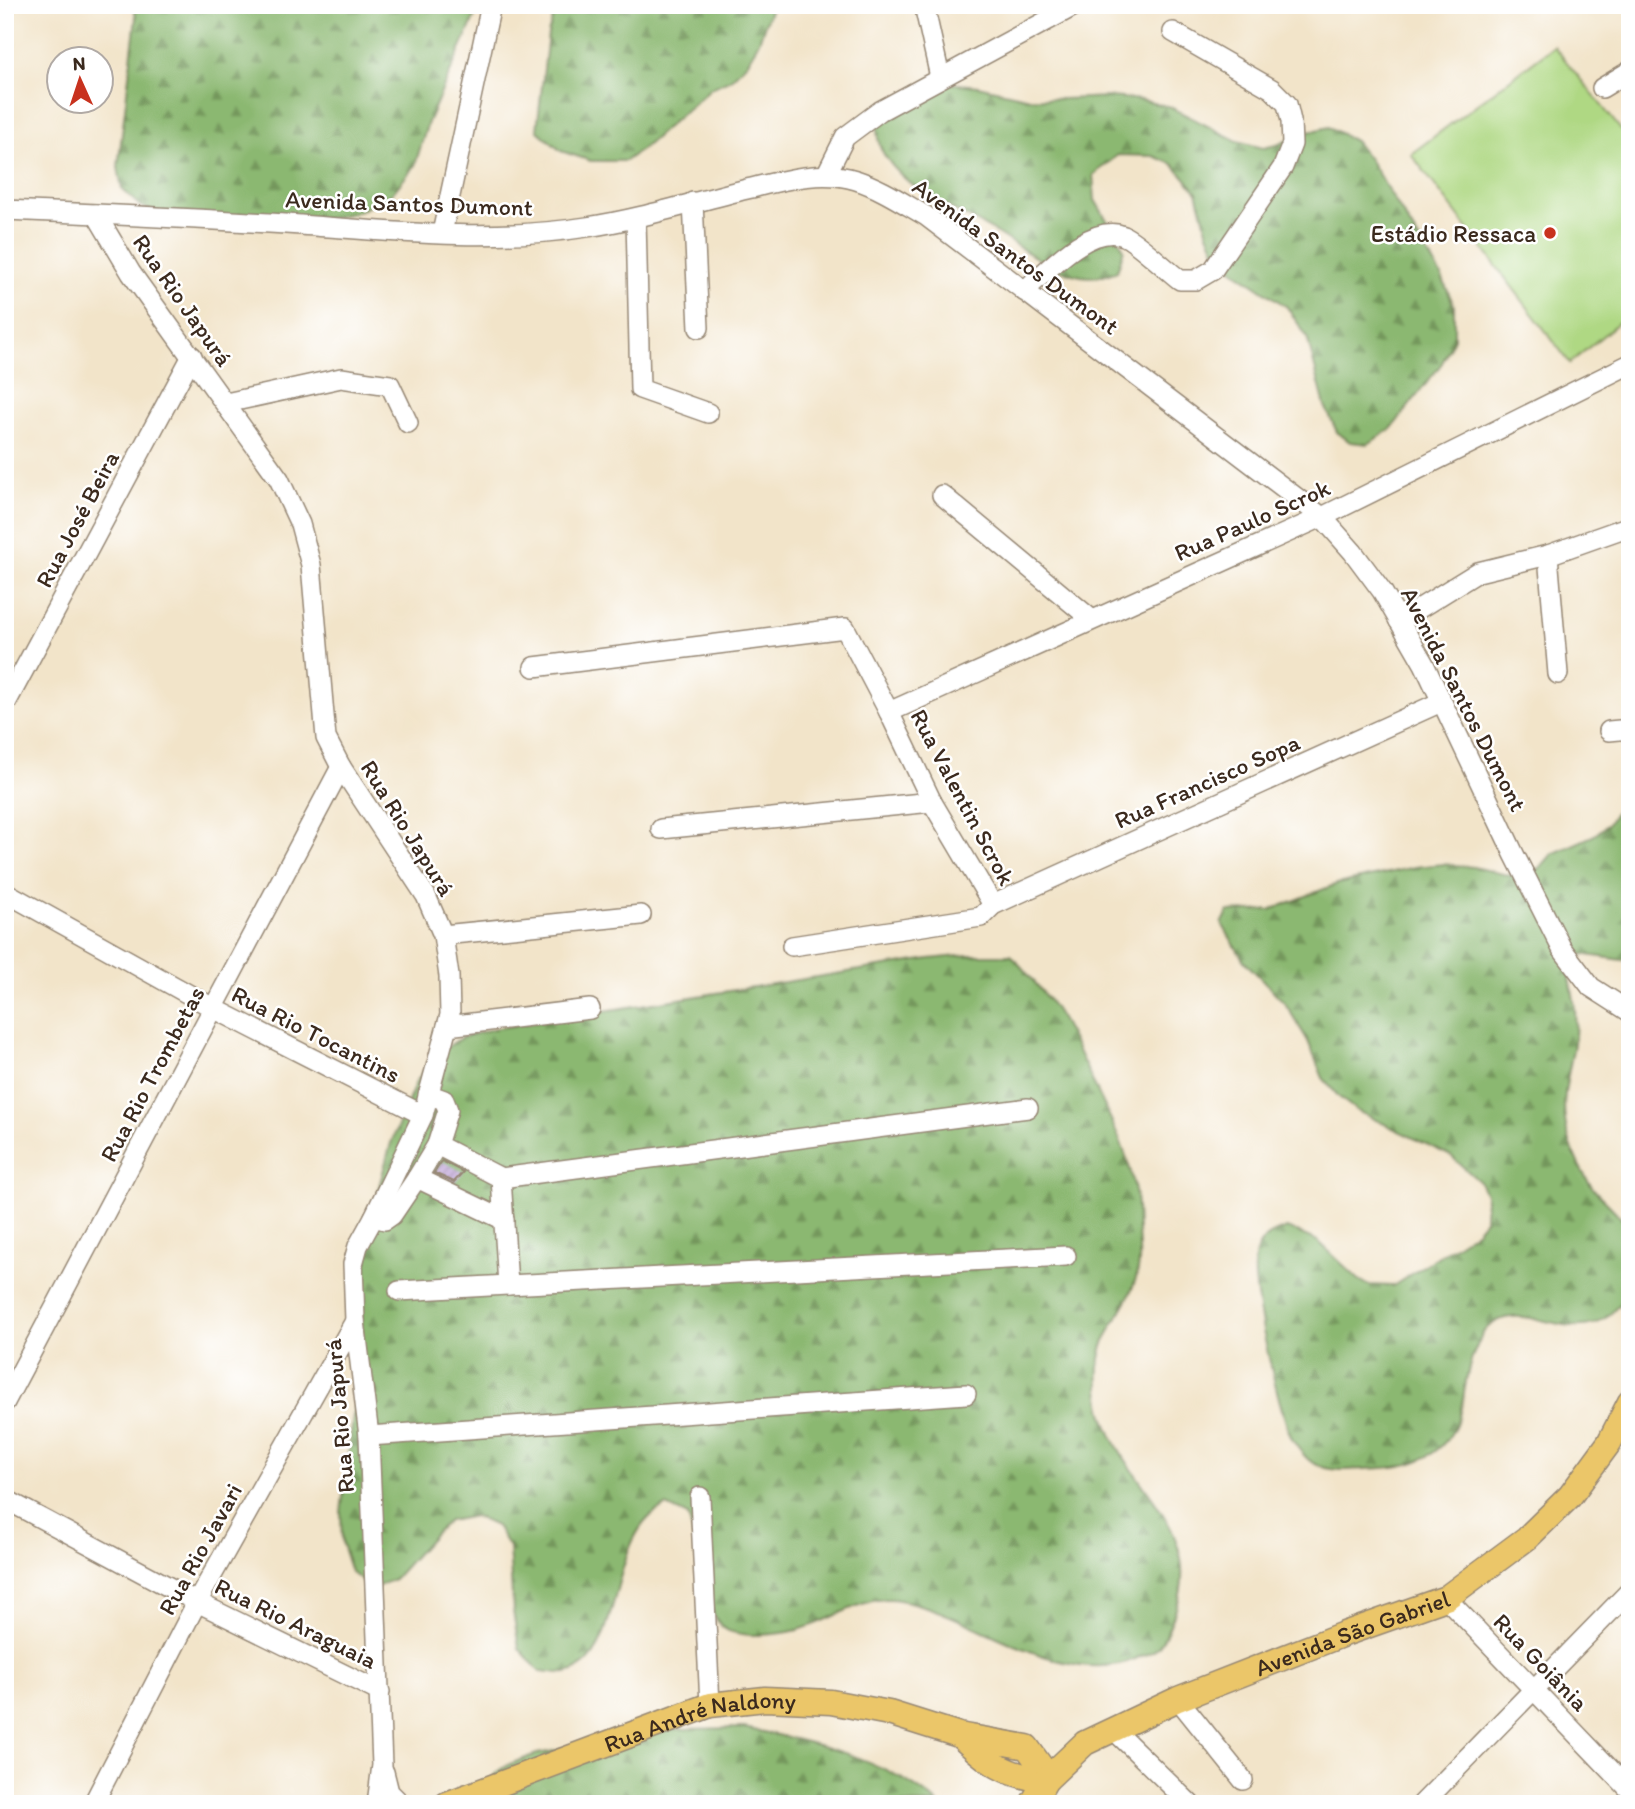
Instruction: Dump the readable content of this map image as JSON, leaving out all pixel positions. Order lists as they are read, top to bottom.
{
  "streets": {
    "main road": ["Avenida São Gabriel", "Rua André Naldony"],
    "street": [
      "Avenida Santos Dumont",
      "Rua Rio Japurá",
      "Rua José Beira",
      "Rua Paulo Scrok",
      "Rua Francisco Sopa",
      "Rua Valentin Scrok",
      "Rua Rio Tocantins",
      "Rua Rio Trombetas",
      "Rua Rio Javari",
      "Rua Rio Araguaia",
      "Rua Goiânia"
    ]
  },
  "crossings": [
    ["Avenida Santos Dumont", "Rua Rio Japurá"],
    ["Avenida Santos Dumont", "Rua Paulo Scrok"],
    ["Avenida Santos Dumont", "Rua Francisco Sopa"],
    ["Rua Rio Japurá", "Rua José Beira"],
    ["Rua Rio Japurá", "Rua Rio Tocantins"],
    ["Rua Rio Japurá", "Rua Rio Trombetas"],
    ["Rua Rio Japurá", "Rua Rio Javari"],
    ["Rua Rio Japurá", "Rua Rio Araguaia"],
    ["Rua Paulo Scrok", "Rua Valentin Scrok"],
    ["Rua Francisco Sopa", "Rua Valentin Scrok"],
    ["Rua Rio Tocantins", "Rua Rio Trombetas"],
    ["Rua Rio Javari", "Rua Rio Araguaia"],
    ["Avenida São Gabriel", "Rua Goiânia"],
    ["Avenida São Gabriel", "Rua André Naldony"]
  ],
  "places": ["Estádio Ressaca"],
  "north": "top"
}
